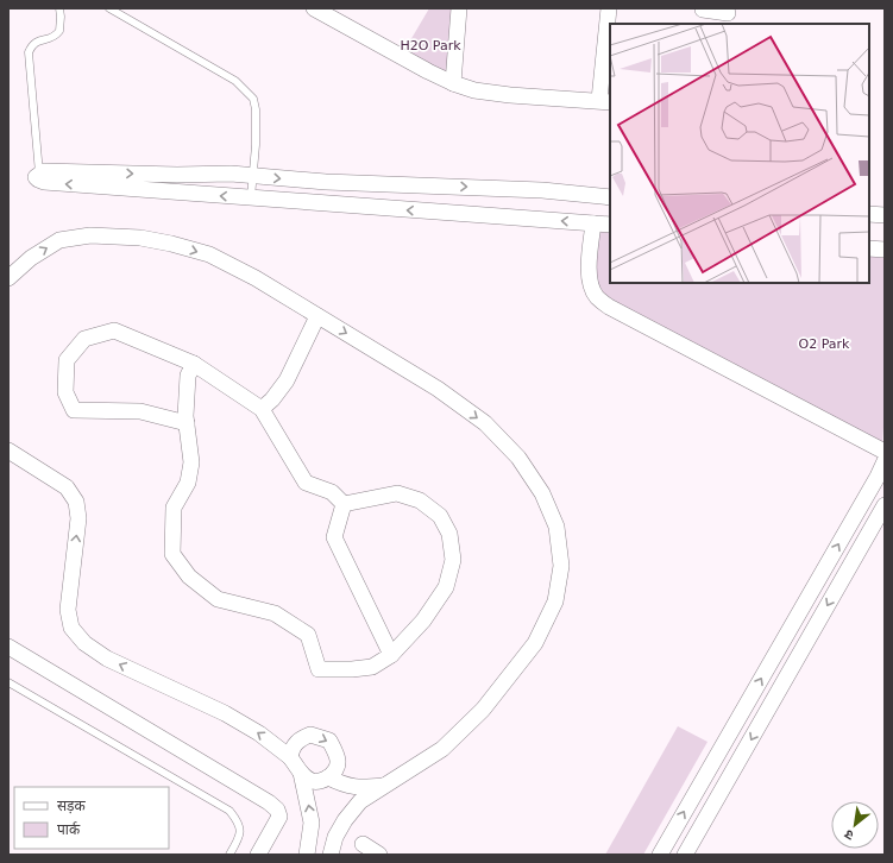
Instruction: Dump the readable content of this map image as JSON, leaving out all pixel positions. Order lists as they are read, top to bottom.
{
  "parks": ["H2O Park", "O2 Park"],
  "legend": ["सड़क", "पार्क"],
  "north": "bottom left"
}
